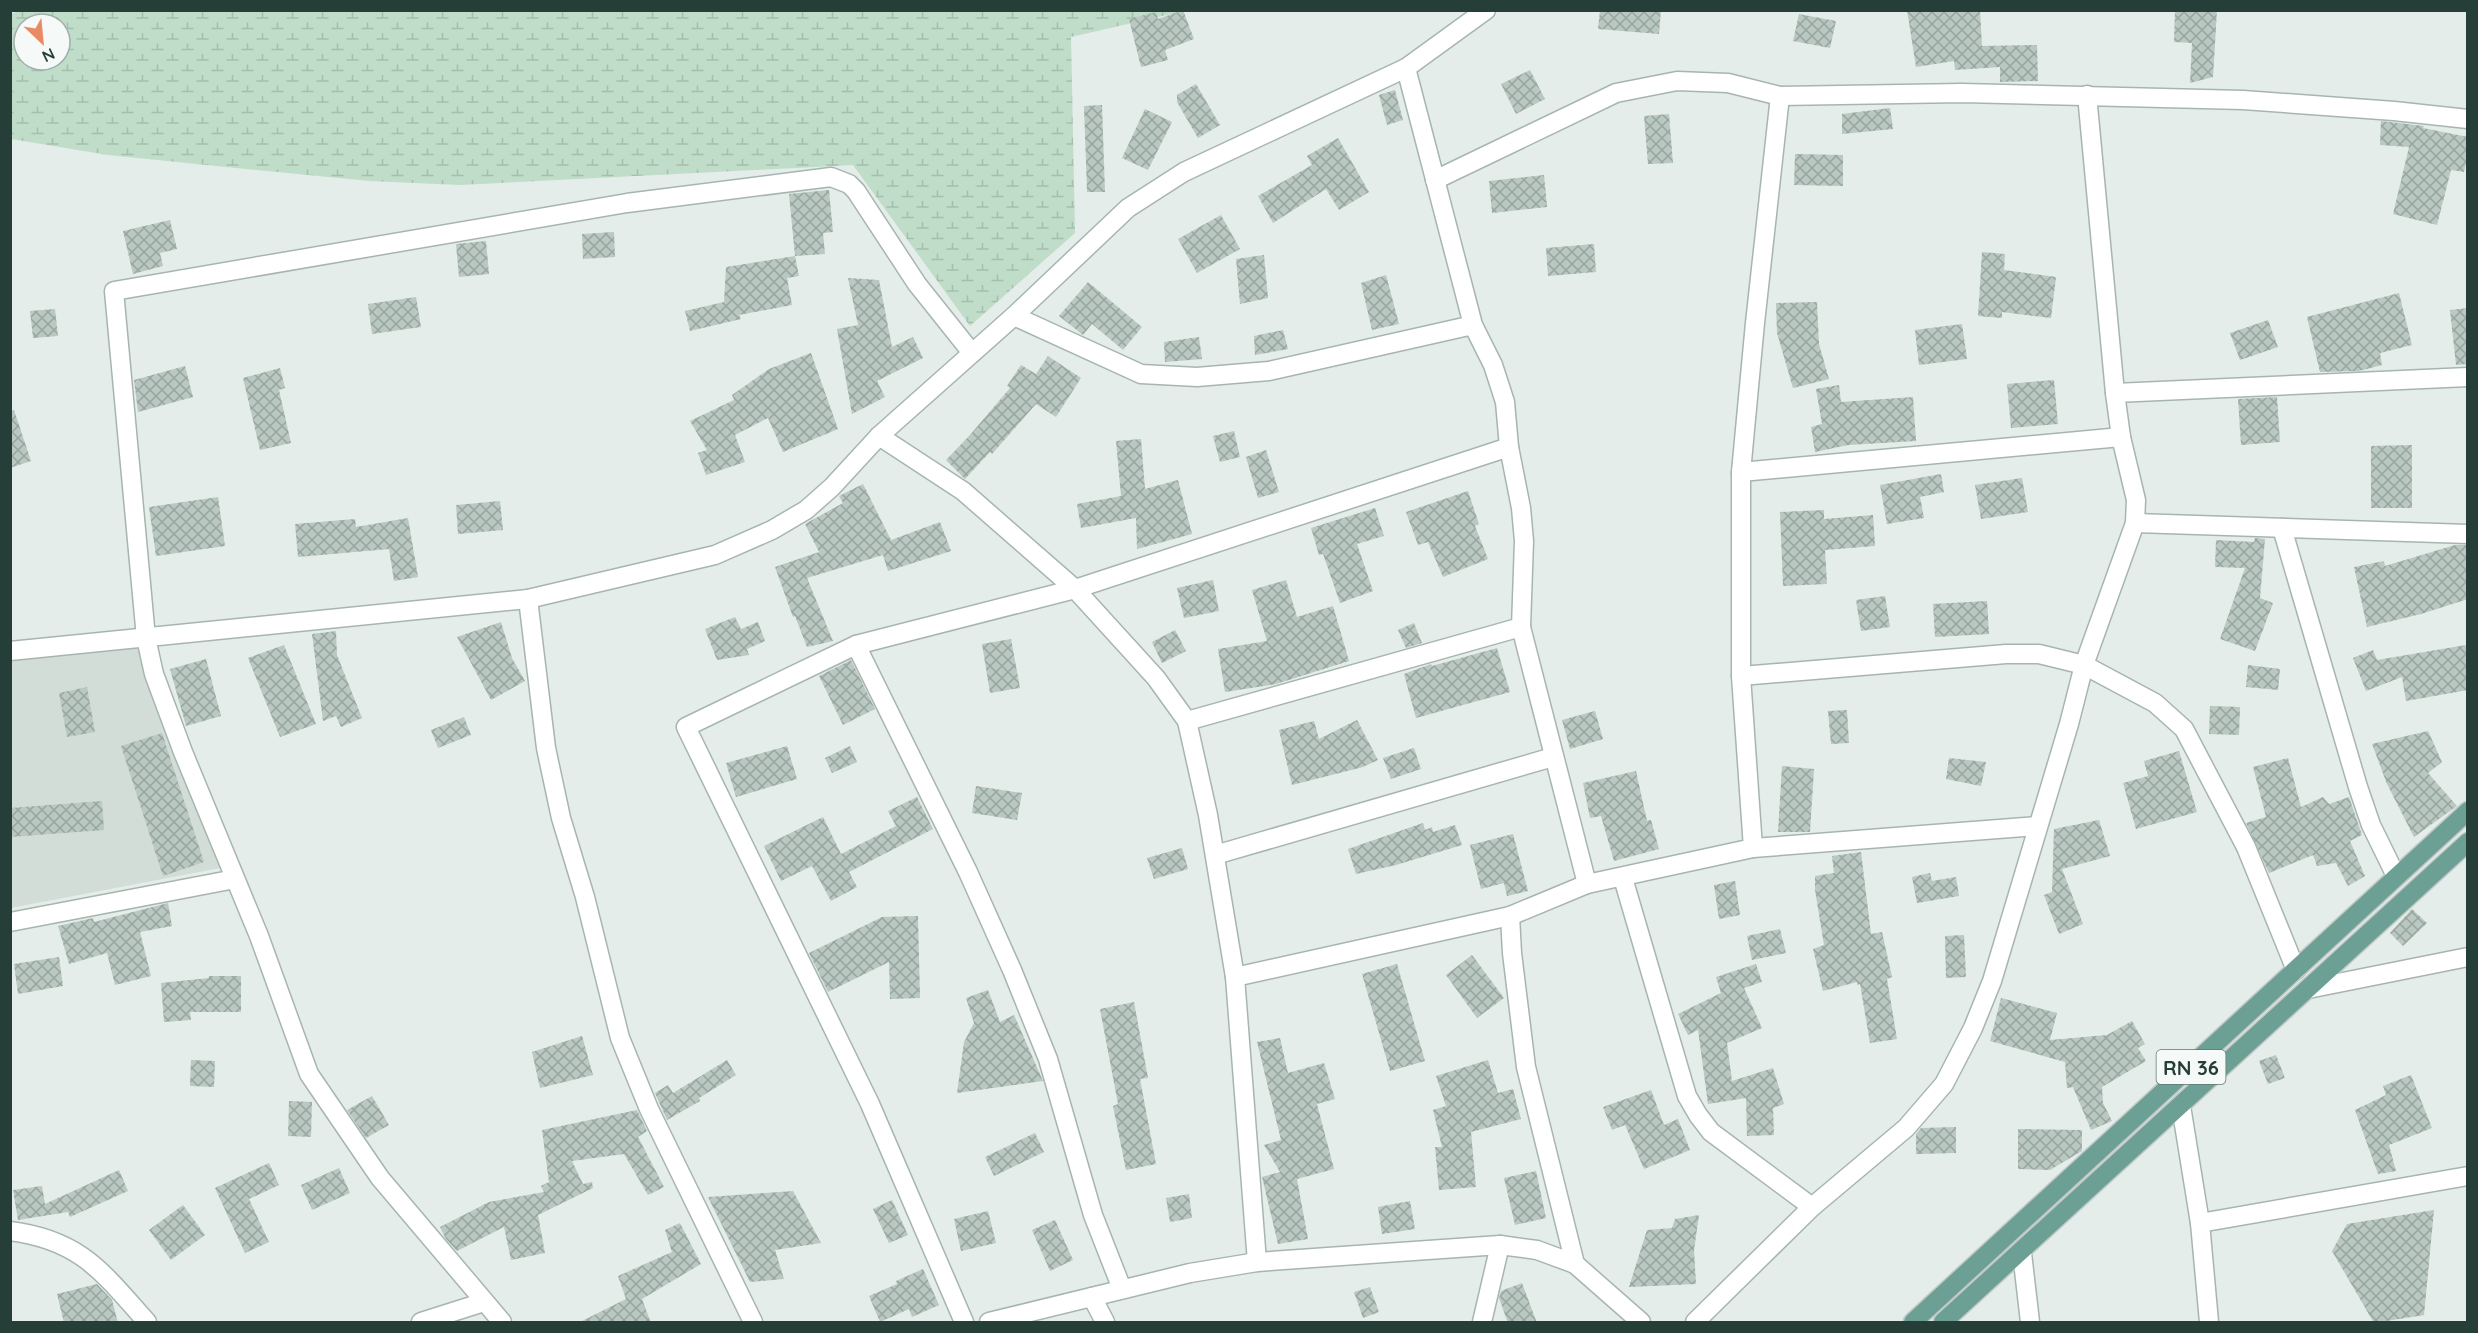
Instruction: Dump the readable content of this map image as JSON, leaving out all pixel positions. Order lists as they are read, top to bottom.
{
  "streets": {
    "main road": ["RN 36"]
  },
  "north": "bottom right"
}
